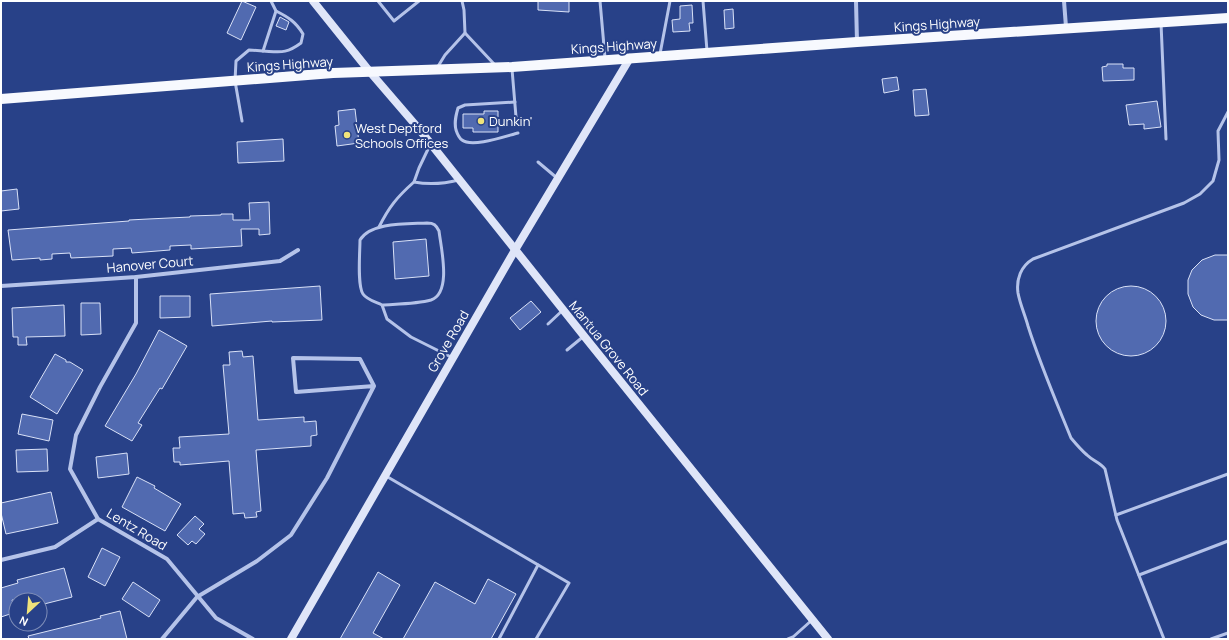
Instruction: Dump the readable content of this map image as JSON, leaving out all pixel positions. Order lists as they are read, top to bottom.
{
  "streets": {
    "main road": ["Kings Highway", "Grove Road", "Mantua Grove Road"],
    "street": ["Hanover Court", "Lentz Road"]
  },
  "crossings": [
    ["Kings Highway", "Grove Road"],
    ["Kings Highway", "Mantua Grove Road"],
    ["Hanover Court", "Lentz Road"],
    ["Grove Road", "Mantua Grove Road"]
  ],
  "places": ["Dunkin'", "West Deptford Schools Offices"],
  "north": "bottom left"
}
